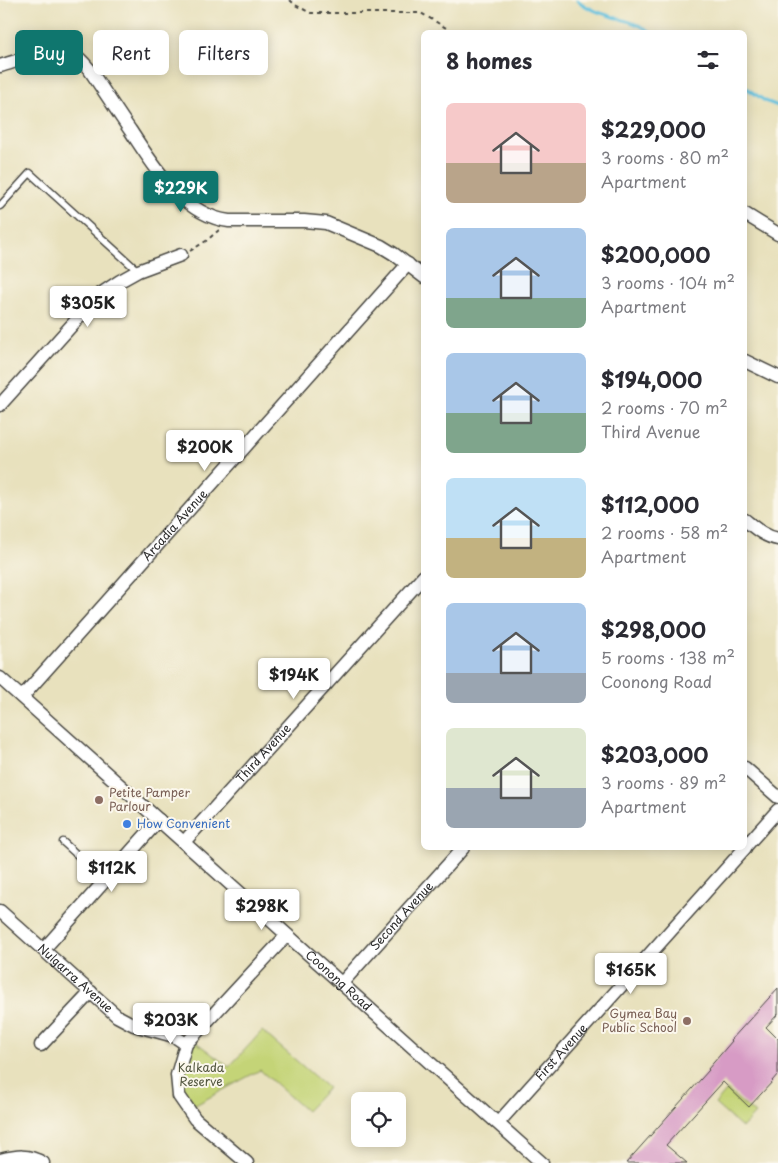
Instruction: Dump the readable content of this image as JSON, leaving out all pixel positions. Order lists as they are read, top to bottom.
{
  "streets": {
    "street": [
      "Arcadia Avenue",
      "Third Avenue",
      "Second Avenue",
      "Nulgarra Avenue",
      "Coonong Road",
      "First Avenue"
    ]
  },
  "crossings": [
    ["Arcadia Avenue", "Coonong Road"],
    ["Third Avenue", "Coonong Road"],
    ["Second Avenue", "Coonong Road"],
    ["Coonong Road", "First Avenue"]
  ],
  "parks": ["Kalkada Reserve"],
  "places": ["Petite Pamper Parlour", "How Convenient", "Gymea Bay Public School"],
  "page": {
    "chip": ["Buy", "Rent", "Filters"],
    "heading": "8 homes",
    "list": [
      {
        "name": "$229,000",
        "note": "3 rooms · 80 m² · Apartment"
      },
      {
        "name": "$200,000",
        "note": "3 rooms · 104 m² · Apartment"
      },
      {
        "name": "$194,000",
        "note": "2 rooms · 70 m² · Third Avenue"
      },
      {
        "name": "$112,000",
        "note": "2 rooms · 58 m² · Apartment"
      },
      {
        "name": "$298,000",
        "note": "5 rooms · 138 m² · Coonong Road"
      },
      {
        "name": "$203,000",
        "note": "3 rooms · 89 m² · Apartment"
      }
    ],
    "price": [
      "$229K",
      "$305K",
      "$200K",
      "$194K",
      "$112K",
      "$298K",
      "$165K",
      "$203K"
    ]
  }
}
